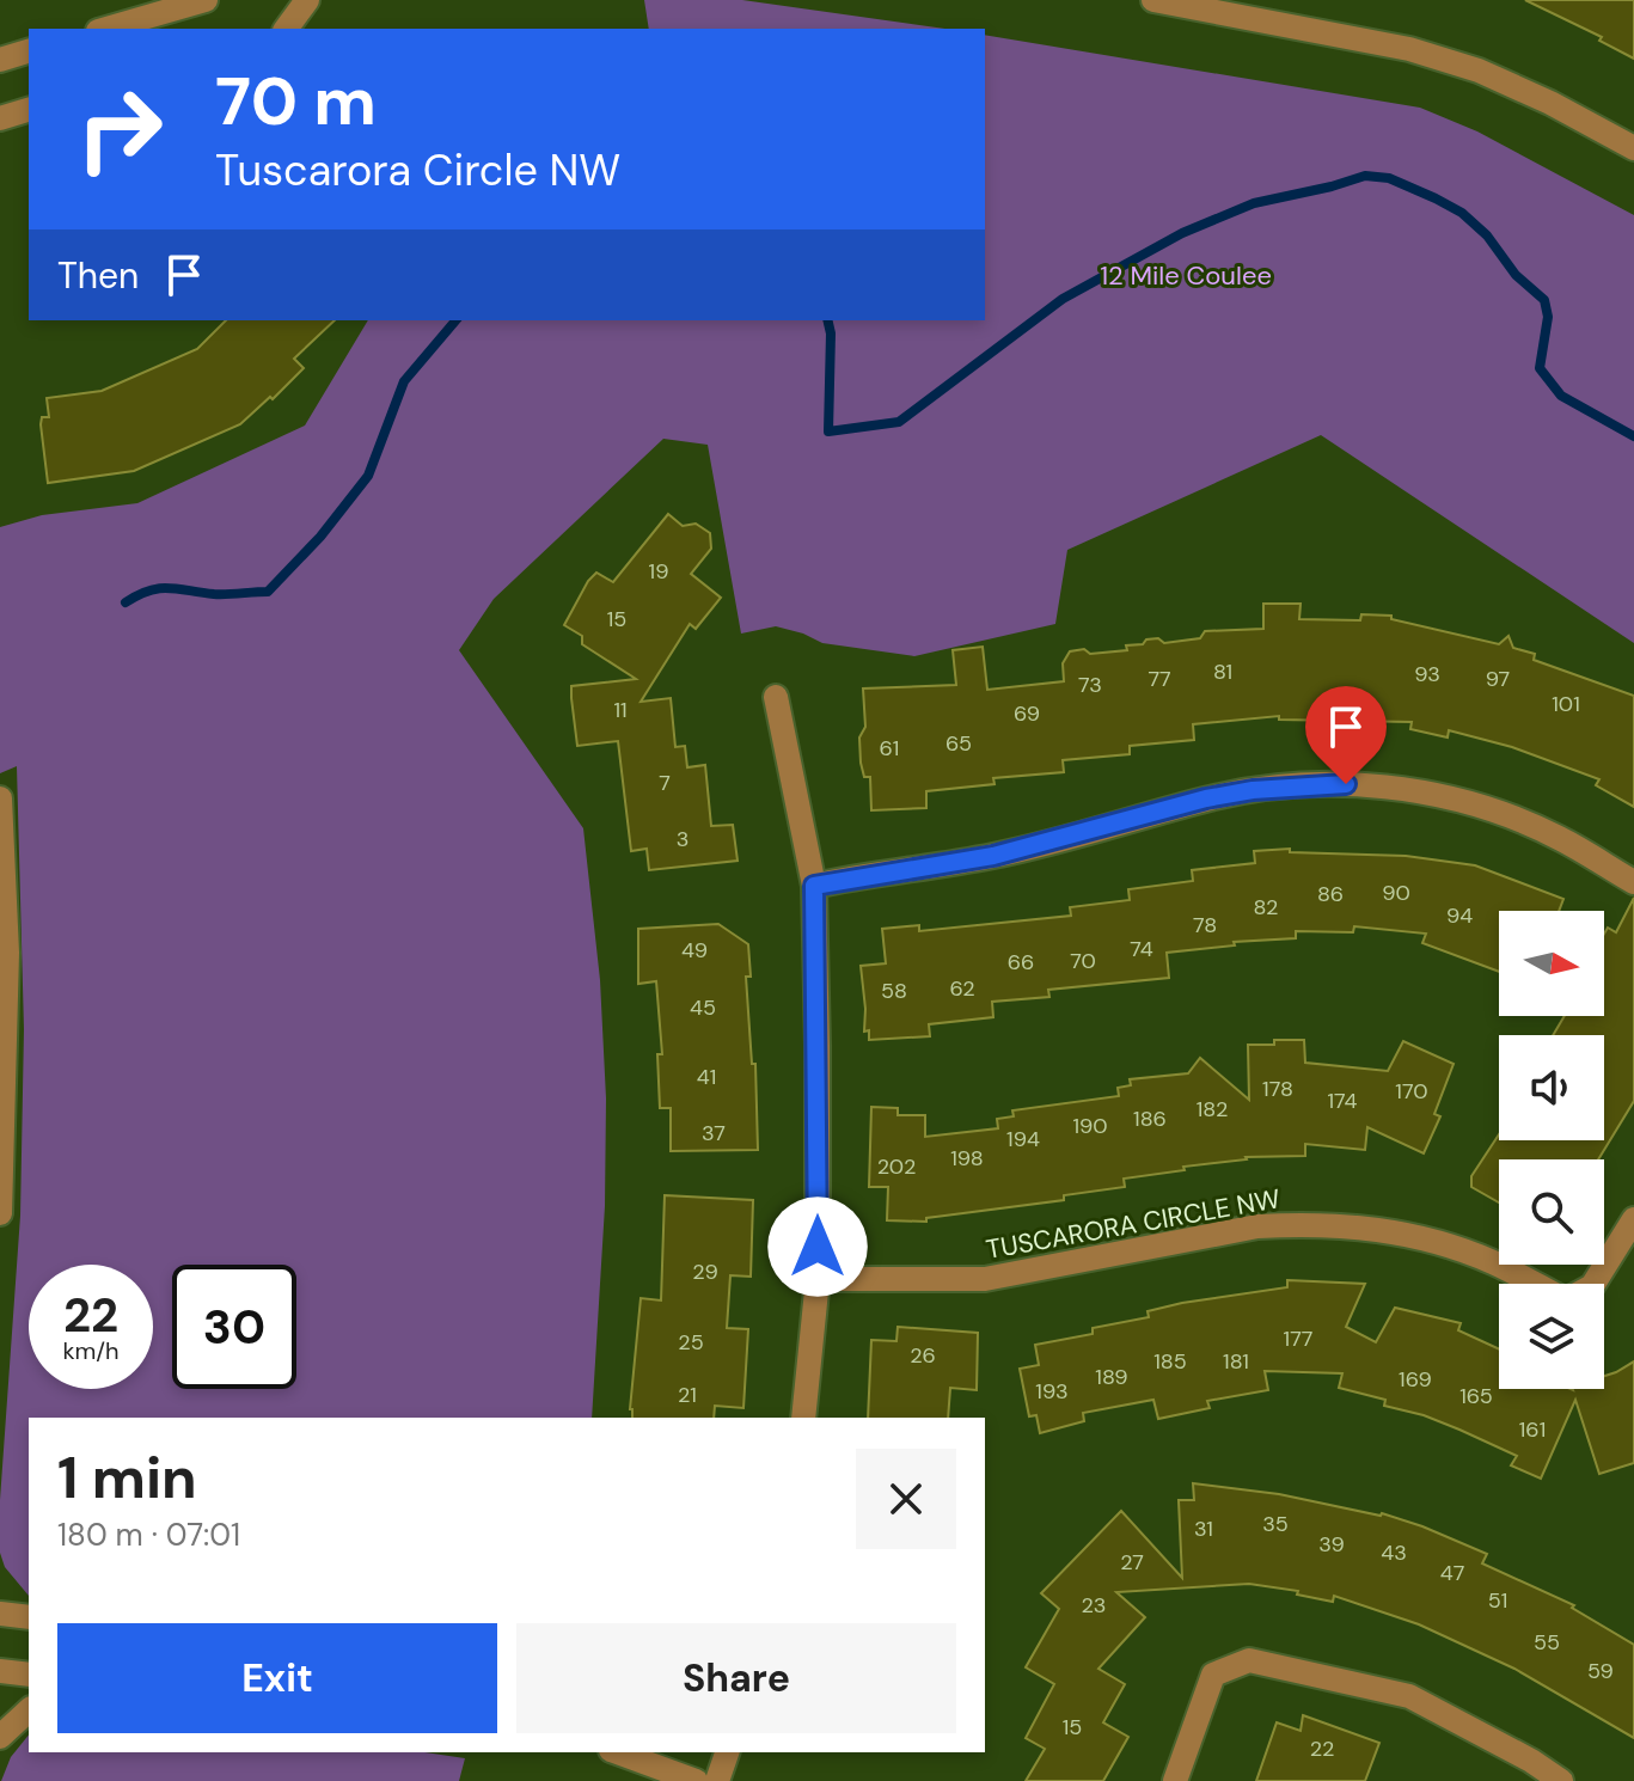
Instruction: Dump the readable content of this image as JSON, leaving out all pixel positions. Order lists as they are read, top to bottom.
{
  "streets": {
    "street": ["TUSCARORA CIRCLE NW"]
  },
  "parks": ["12 Mile Coulee"],
  "house_numbers": [
    "19",
    "15",
    "81",
    "93",
    "77",
    "97",
    "73",
    "101",
    "11",
    "69",
    "65",
    "61",
    "7",
    "3",
    "90",
    "86",
    "82",
    "94",
    "78",
    "74",
    "49",
    "70",
    "66",
    "62",
    "58",
    "45",
    "41",
    "178",
    "170",
    "174",
    "182",
    "186",
    "190",
    "37",
    "194",
    "198",
    "202",
    "29",
    "177",
    "25",
    "26",
    "185",
    "181",
    "189",
    "169",
    "193",
    "21",
    "165",
    "161",
    "35",
    "31",
    "39",
    "43",
    "27",
    "47",
    "51",
    "23",
    "55",
    "59",
    "15",
    "22"
  ],
  "north": "right",
  "page": {
    "turn": ["70 m", "Tuscarora Circle NW"],
    "then": "Then",
    "speed": "22 km/h",
    "limit": "30",
    "heading": ["1 min", "180 m · 07:01"],
    "buttons": ["Exit", "Share"]
  }
}
